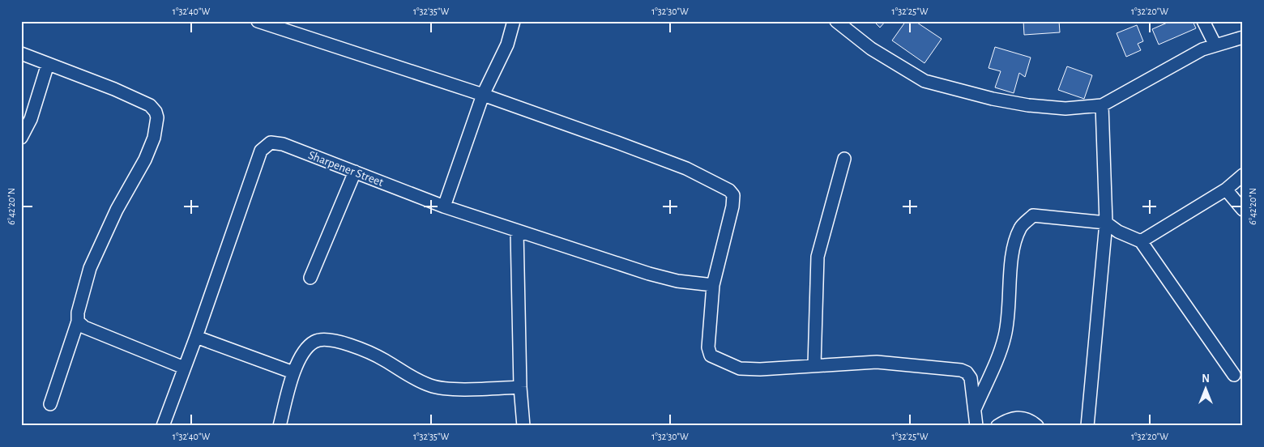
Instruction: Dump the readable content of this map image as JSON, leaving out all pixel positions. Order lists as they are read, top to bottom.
{
  "streets": {
    "street": ["Sharpener Street"]
  },
  "north": "top",
  "coordinates": [
    "1°32'40\"W",
    "1°32'35\"W",
    "1°32'30\"W",
    "1°32'25\"W",
    "1°32'20\"W",
    "6°42'20\"N"
  ]
}
